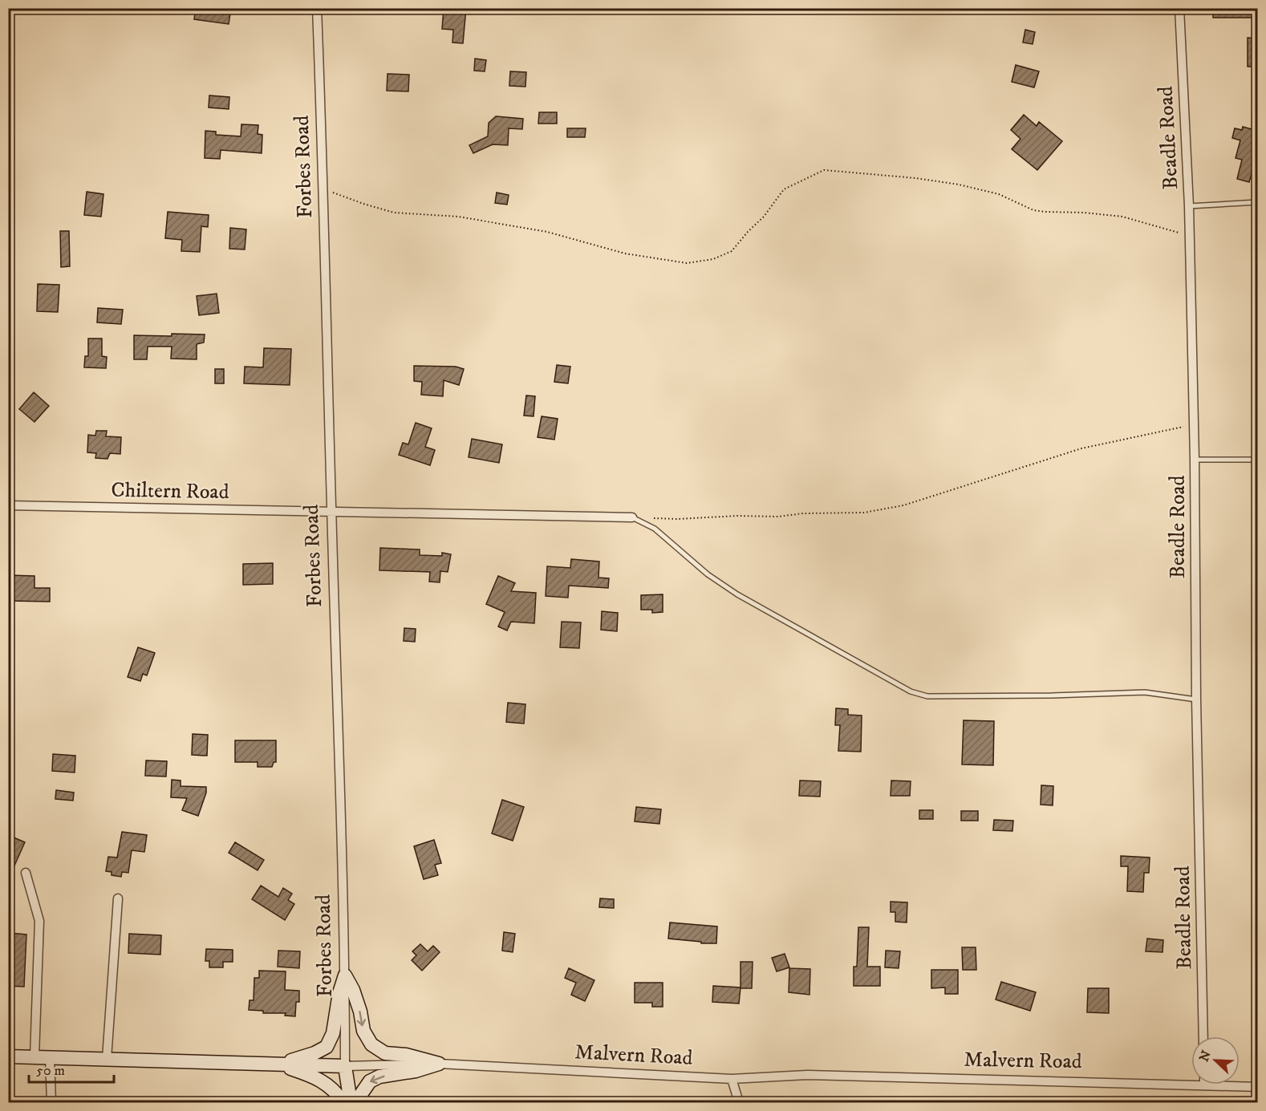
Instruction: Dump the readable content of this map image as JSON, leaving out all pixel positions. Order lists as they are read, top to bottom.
{
  "streets": {
    "main road": ["Forbes Road", "Malvern Road"],
    "street": ["Beadle Road", "Chiltern Road"]
  },
  "crossings": [
    ["Forbes Road", "Chiltern Road"],
    ["Forbes Road", "Malvern Road"]
  ],
  "scale_bar": "50 m",
  "north": "top left"
}
